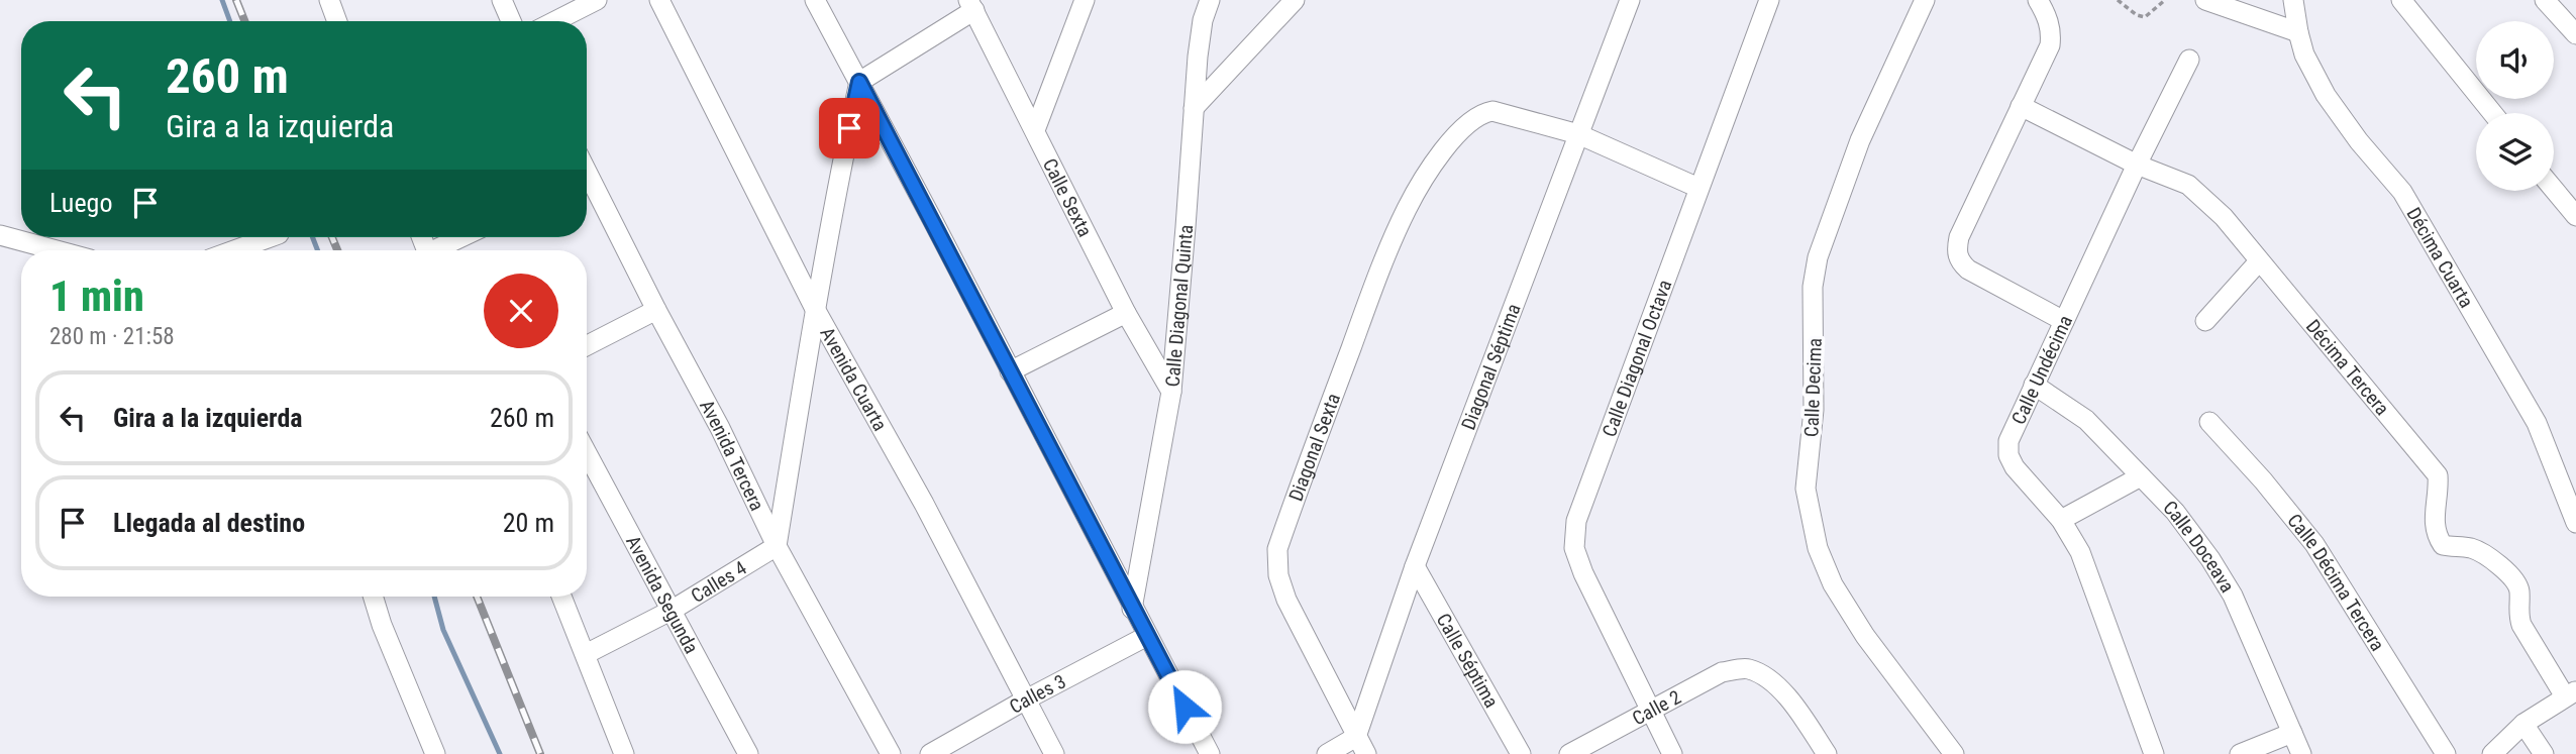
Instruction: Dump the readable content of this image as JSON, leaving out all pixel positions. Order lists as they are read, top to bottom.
{
  "streets": {
    "street": [
      "Calle Sexta",
      "Décima Cuarta",
      "Calle Diagonal Quinta",
      "Calle Diagonal Octava",
      "Décima Tercera",
      "Diagonal Séptima",
      "Calle Undécima",
      "Avenida Cuarta",
      "Calle Decima",
      "Diagonal Sexta",
      "Avenida Tercera",
      "Calle Doceava",
      "Calles 4",
      "Calle Décima Tercera",
      "Avenida Segunda",
      "Calle Séptima",
      "Calles 3",
      "Calle 2"
    ]
  },
  "crossings": [
    ["Calle Sexta", "Calle Diagonal Quinta"],
    ["Calle Diagonal Octava", "Diagonal Sexta"],
    ["Calle Diagonal Octava", "Calle 2"],
    ["Décima Tercera", "Calle Undécima"],
    ["Diagonal Séptima", "Diagonal Sexta"],
    ["Diagonal Séptima", "Calle Séptima"],
    ["Calle Undécima", "Calle Doceava"],
    ["Avenida Cuarta", "Calles 3"],
    ["Avenida Tercera", "Calles 4"],
    ["Calles 4", "Avenida Segunda"]
  ],
  "page": {
    "turn": ["260 m", "Gira a la izquierda"],
    "then": "Luego",
    "heading": ["1 min", "280 m · 21:58"],
    "list": [
      {
        "name": "Gira a la izquierda",
        "value": "260 m"
      },
      {
        "name": "Llegada al destino",
        "value": "20 m"
      }
    ]
  }
}
